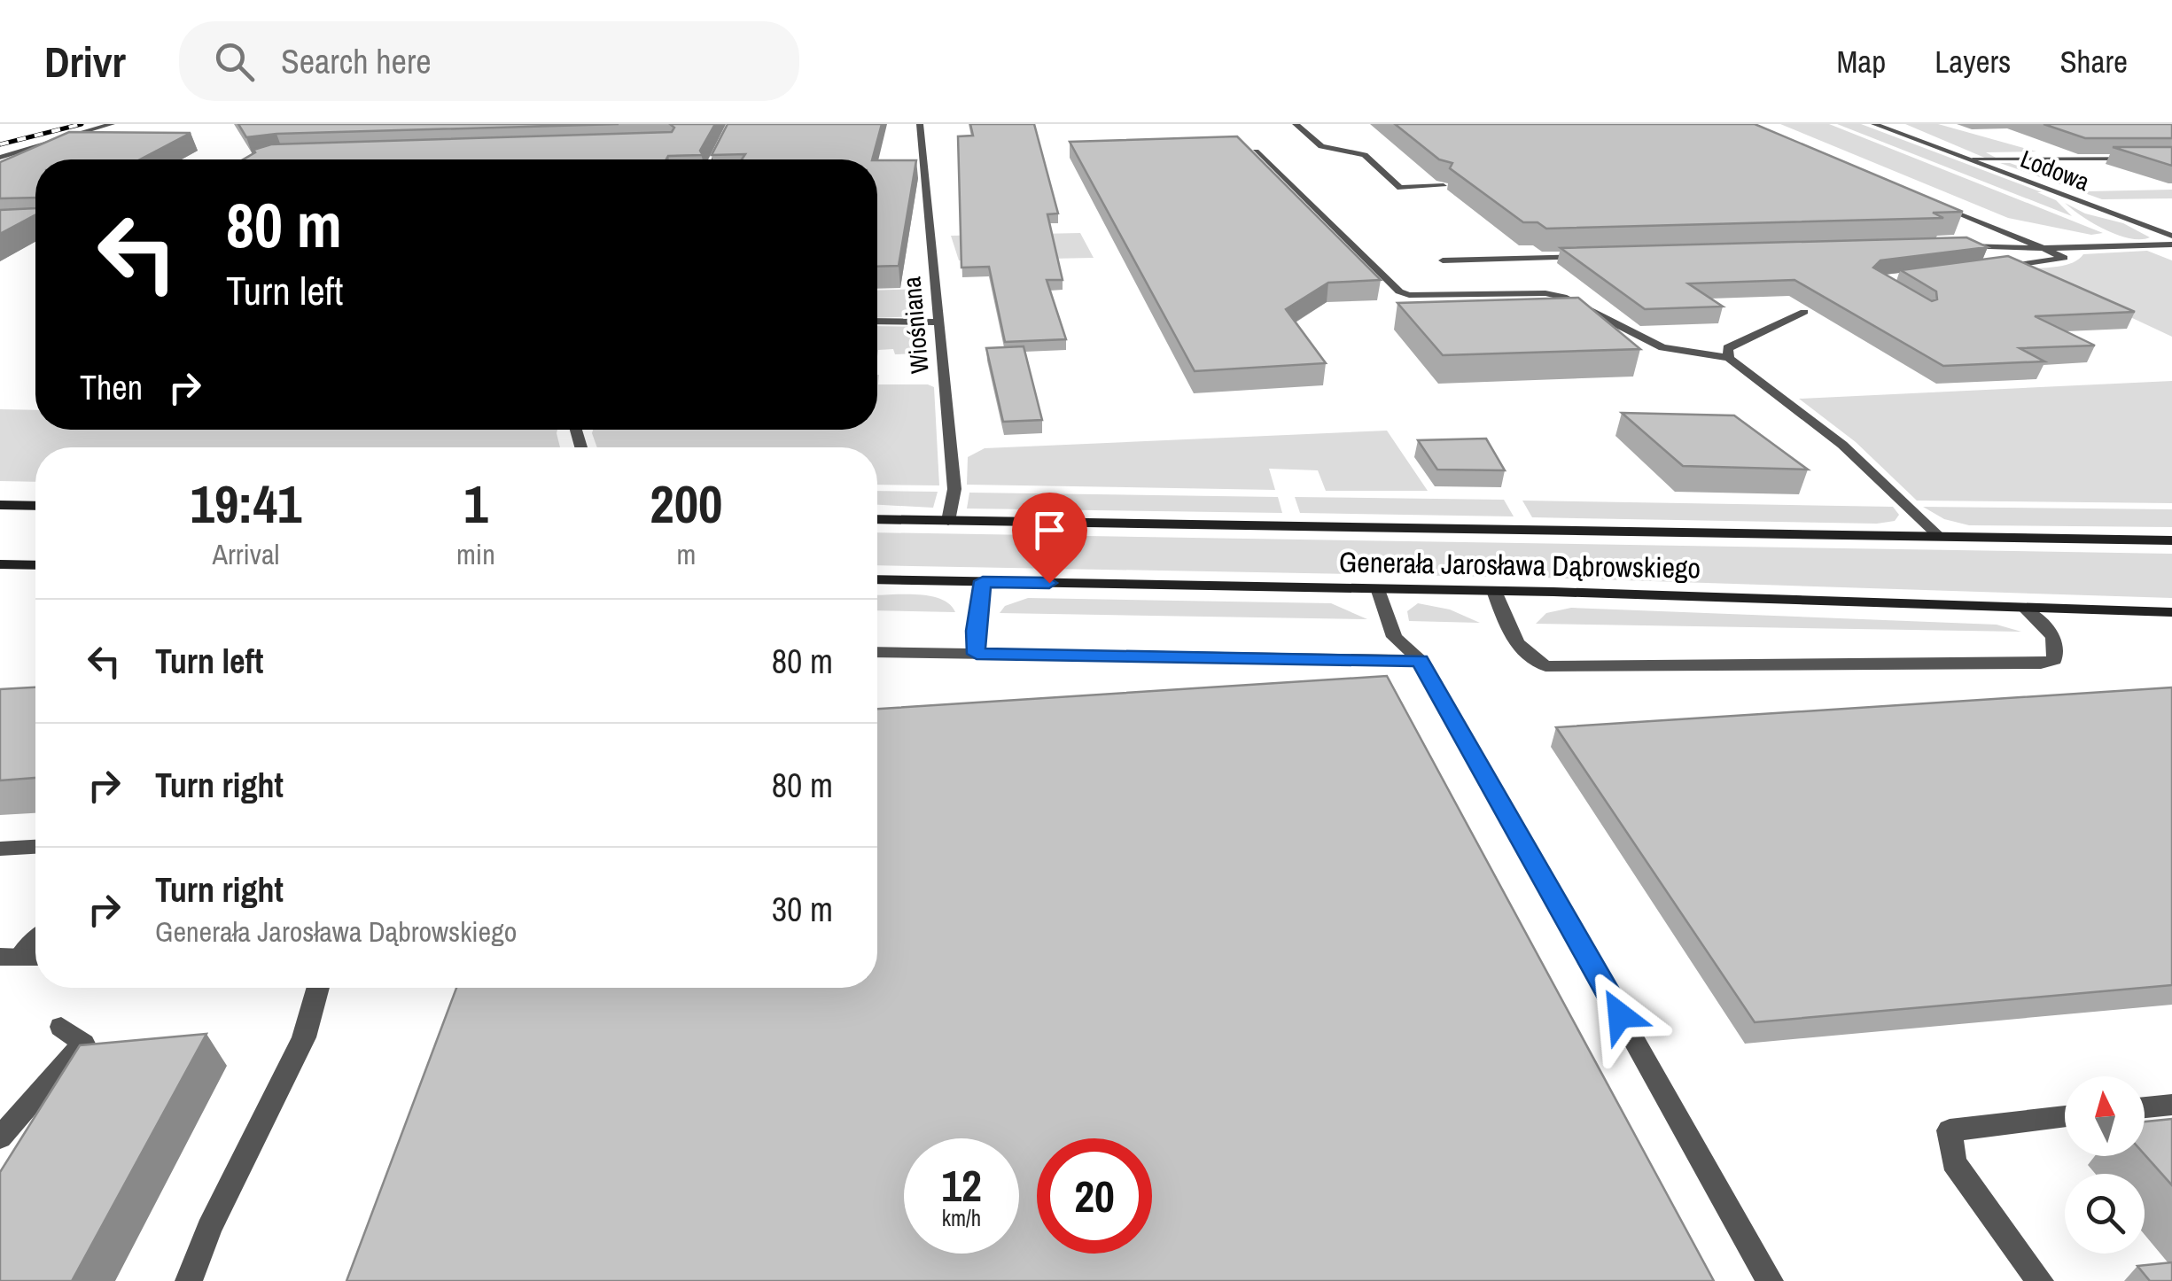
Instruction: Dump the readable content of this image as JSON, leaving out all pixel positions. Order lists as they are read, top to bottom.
{
  "streets": {
    "main road": ["Generała Jarosława Dąbrowskiego"],
    "street": ["Lodowa", "Wiośniana"]
  },
  "crossings": [
    ["Wiośniana", "Generała Jarosława Dąbrowskiego"]
  ],
  "north": "top",
  "page": {
    "header": "Drivr",
    "search": "Search here",
    "nav": ["Map", "Layers", "Share"],
    "turn": ["80 m", "Turn left"],
    "then": "Then",
    "eta": [
      "19:41",
      "Arrival",
      "1",
      "min",
      "200",
      "m"
    ],
    "list": [
      {
        "name": "Turn left",
        "value": "80 m"
      },
      {
        "name": "Turn right",
        "value": "80 m"
      },
      {
        "name": "Turn right",
        "note": "Generała Jarosława Dąbrowskiego",
        "value": "30 m"
      }
    ],
    "speed": "12 km/h",
    "limit": "20"
  }
}
